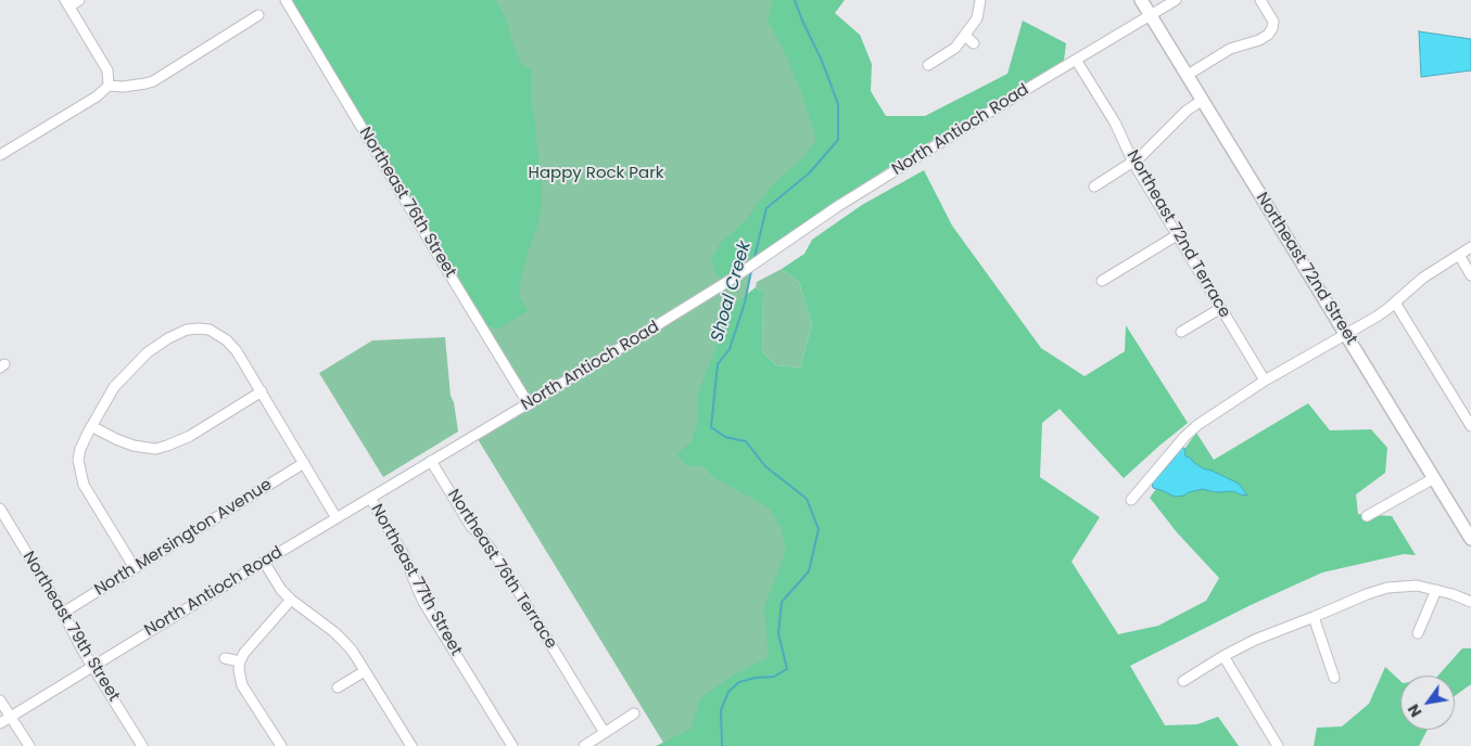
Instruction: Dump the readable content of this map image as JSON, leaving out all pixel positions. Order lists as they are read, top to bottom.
{
  "streets": {
    "main road": ["Northeast 72nd Street"],
    "street": [
      "North Antioch Road",
      "Northeast 76th Street",
      "Northeast 72nd Terrace",
      "North Mersington Avenue",
      "Northeast 76th Terrace",
      "Northeast 77th Street",
      "Northeast 79th Street"
    ]
  },
  "crossings": [
    ["North Antioch Road", "Northeast 76th Street"],
    ["North Antioch Road", "Northeast 72nd Terrace"],
    ["North Antioch Road", "Northeast 72nd Street"],
    ["North Antioch Road", "Northeast 76th Terrace"],
    ["North Antioch Road", "Northeast 77th Street"],
    ["North Antioch Road", "Northeast 79th Street"],
    ["North Mersington Avenue", "Northeast 79th Street"]
  ],
  "water": ["Shoal Creek"],
  "parks": ["Happy Rock Park"],
  "north": "bottom left"
}
